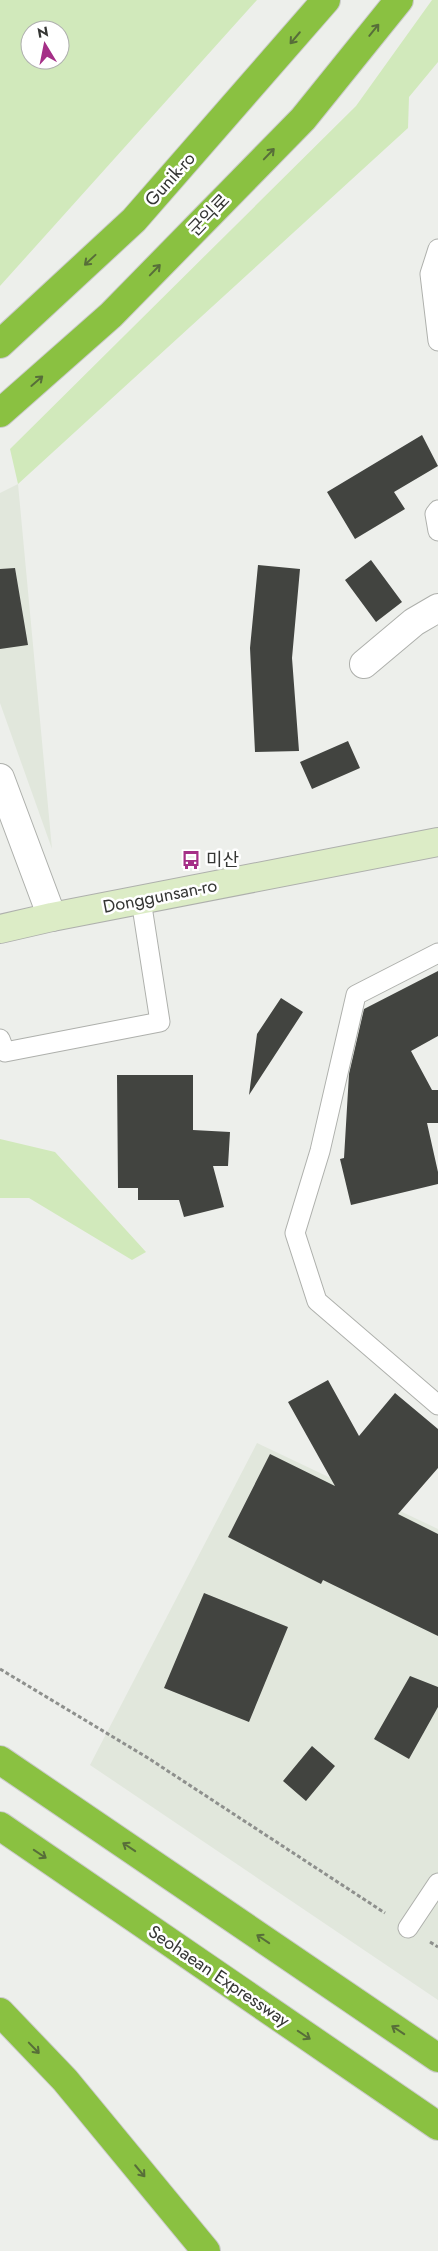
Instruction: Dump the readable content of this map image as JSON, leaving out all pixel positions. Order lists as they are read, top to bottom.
{
  "streets": {
    "highway": ["Gunik-ro", "군익로", "Seohaean Expressway"],
    "street": ["Donggunsan-ro"]
  },
  "one_way": ["Gunik-ro", "군익로"],
  "places": {
    "bus stop": ["미산"]
  },
  "north": "top"
}
